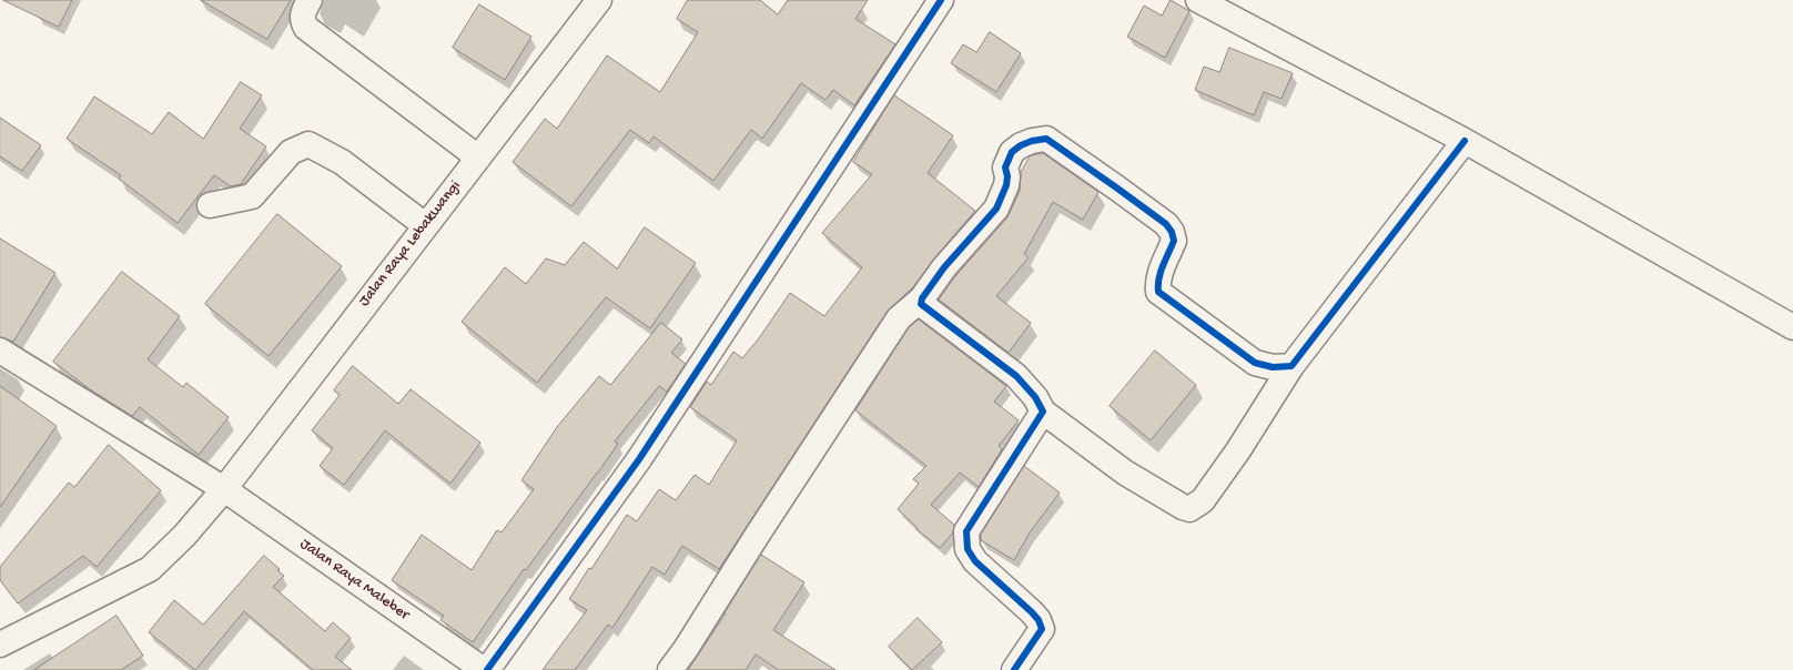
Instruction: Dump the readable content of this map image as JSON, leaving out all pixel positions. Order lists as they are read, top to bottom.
{
  "streets": {
    "street": ["Jalan Raya Lebakwangi", "Jalan Raya Maleber"]
  },
  "crossings": [
    ["Jalan Raya Lebakwangi", "Jalan Raya Maleber"]
  ]
}
